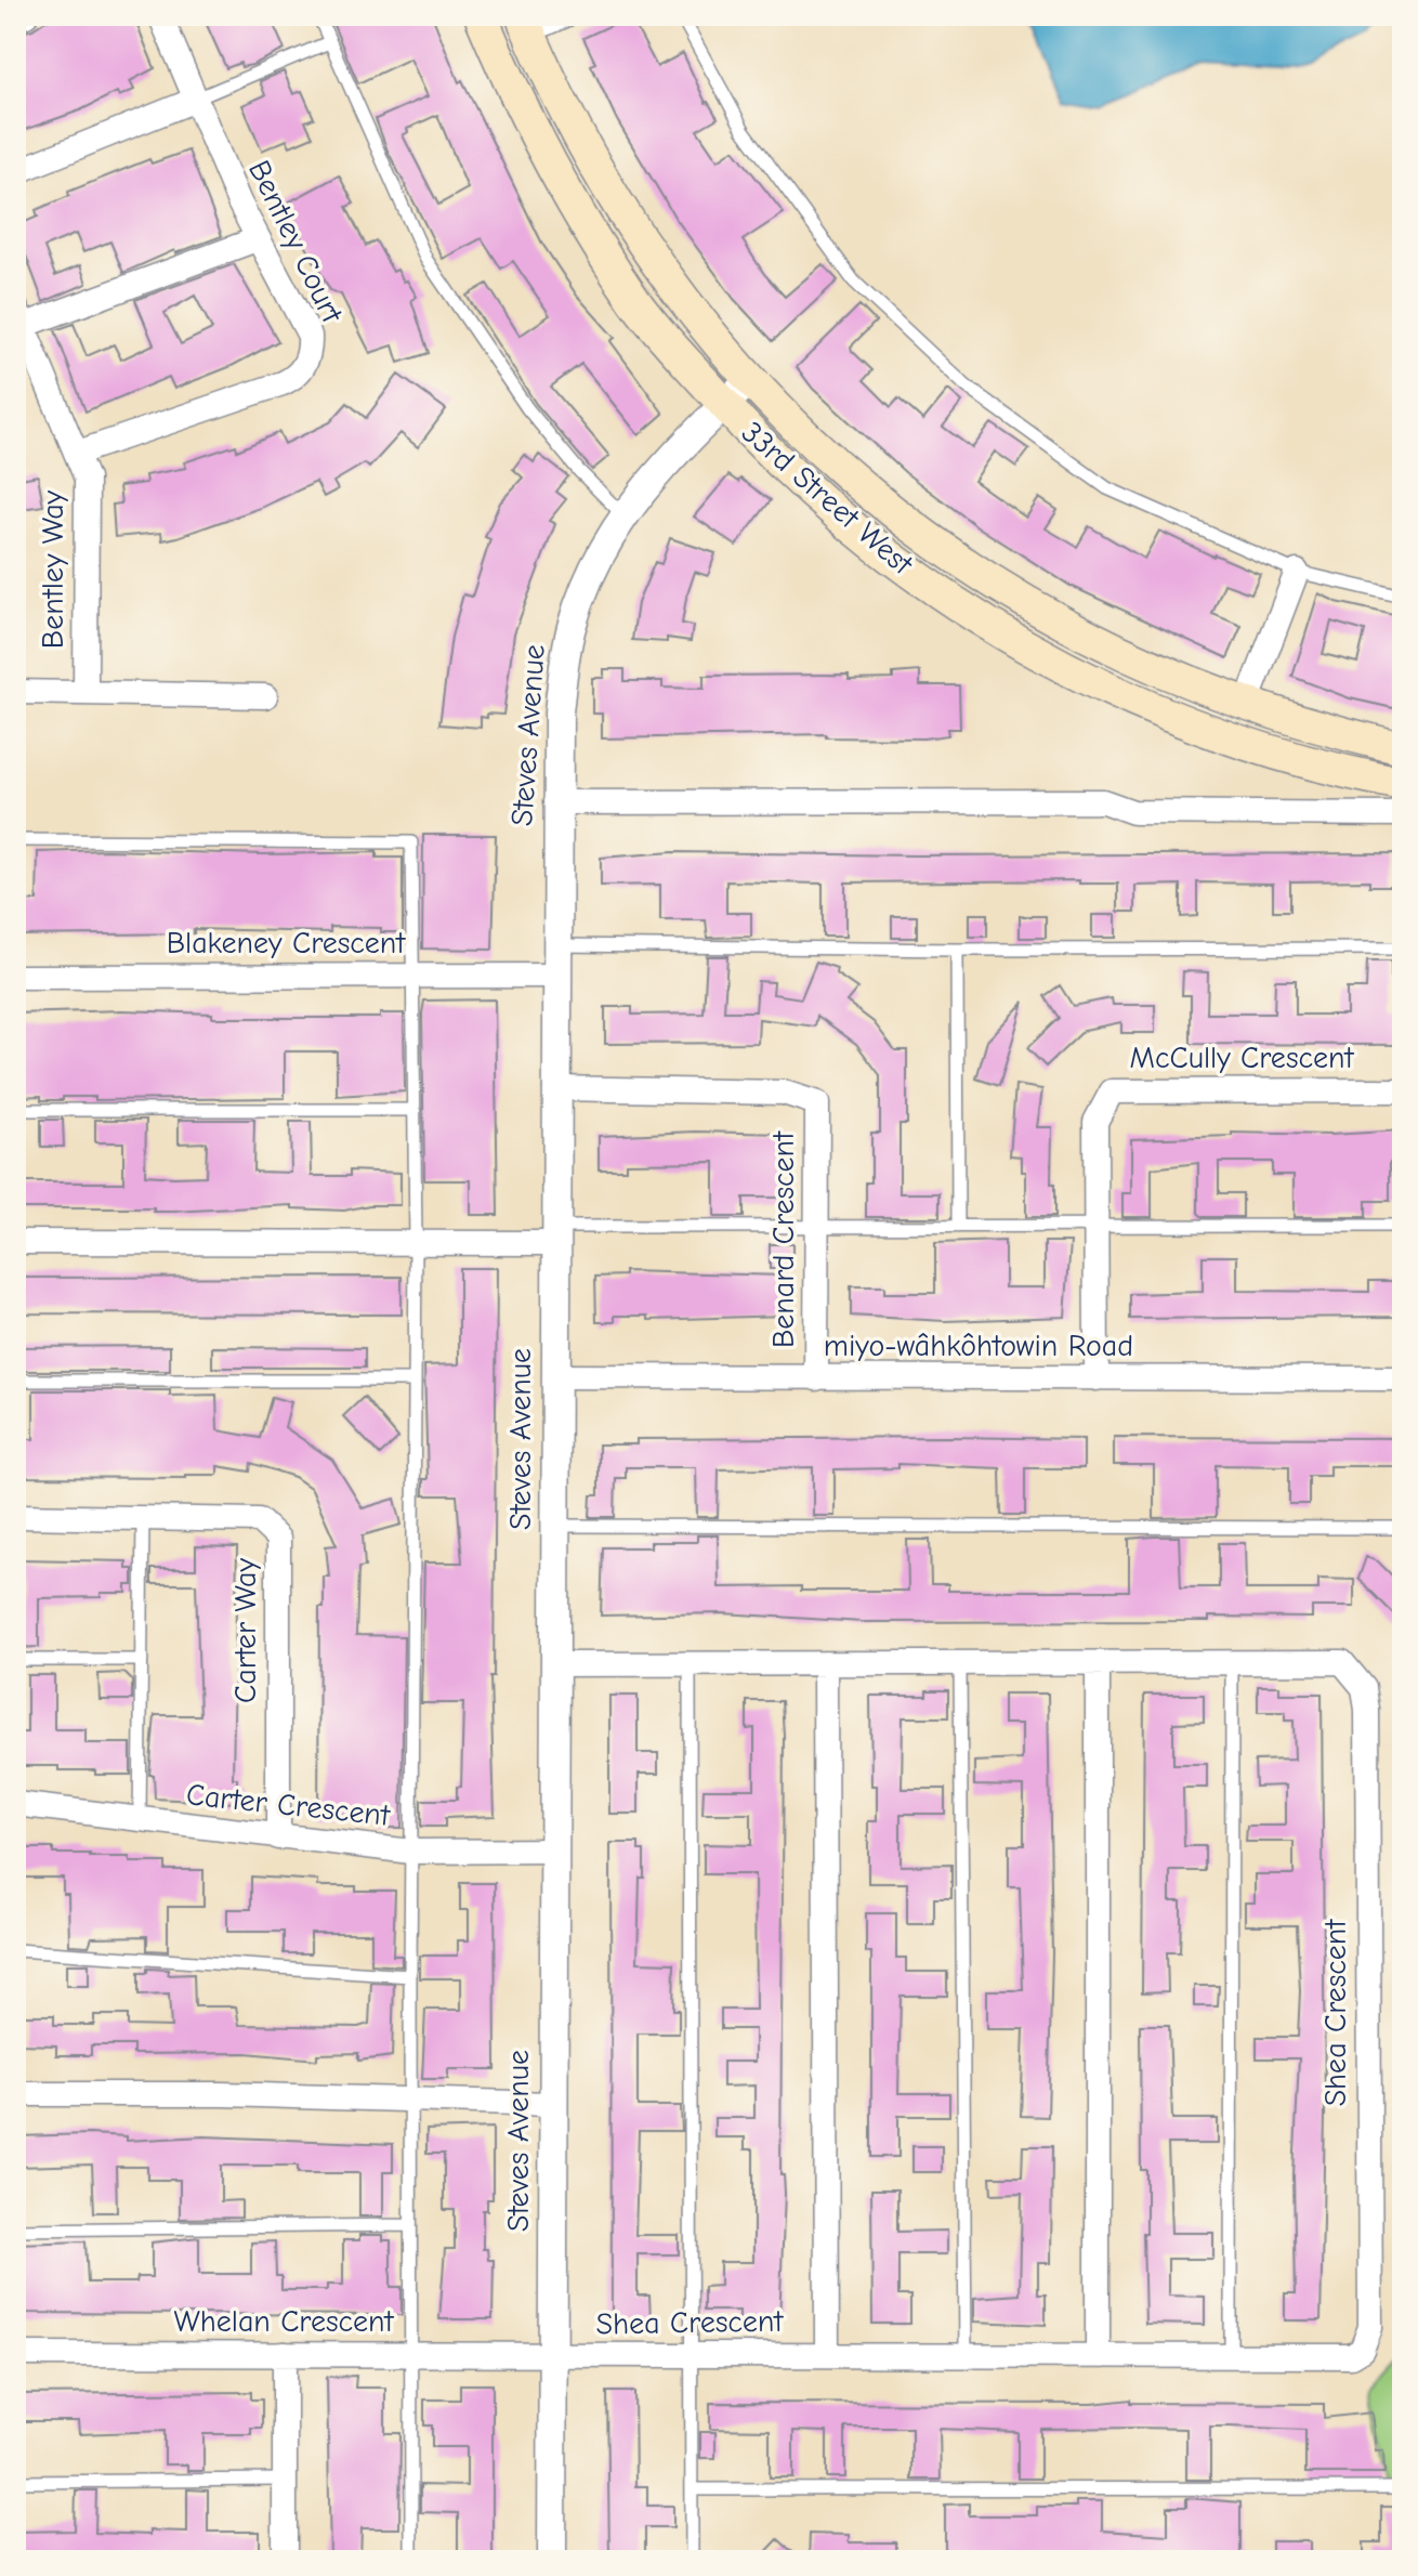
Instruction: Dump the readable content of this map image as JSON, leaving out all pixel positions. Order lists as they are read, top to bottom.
{
  "streets": {
    "main road": ["33rd Street West"],
    "street": [
      "Bentley Court",
      "Bentley Way",
      "Steves Avenue",
      "Blakeney Crescent",
      "McCully Crescent",
      "Benard Crescent",
      "miyo-wâhkôhtowin Road",
      "Carter Way",
      "Carter Crescent",
      "Shea Crescent",
      "Whelan Crescent"
    ]
  },
  "crossings": [
    ["Bentley Court", "Bentley Way"],
    ["33rd Street West", "Steves Avenue"],
    ["Steves Avenue", "Blakeney Crescent"],
    ["Steves Avenue", "Benard Crescent"],
    ["Steves Avenue", "miyo-wâhkôhtowin Road"],
    ["Steves Avenue", "Carter Crescent"],
    ["Steves Avenue", "Shea Crescent"],
    ["Steves Avenue", "Whelan Crescent"],
    ["McCully Crescent", "miyo-wâhkôhtowin Road"],
    ["Benard Crescent", "miyo-wâhkôhtowin Road"],
    ["Carter Way", "Carter Crescent"],
    ["Shea Crescent", "Whelan Crescent"]
  ]
}
